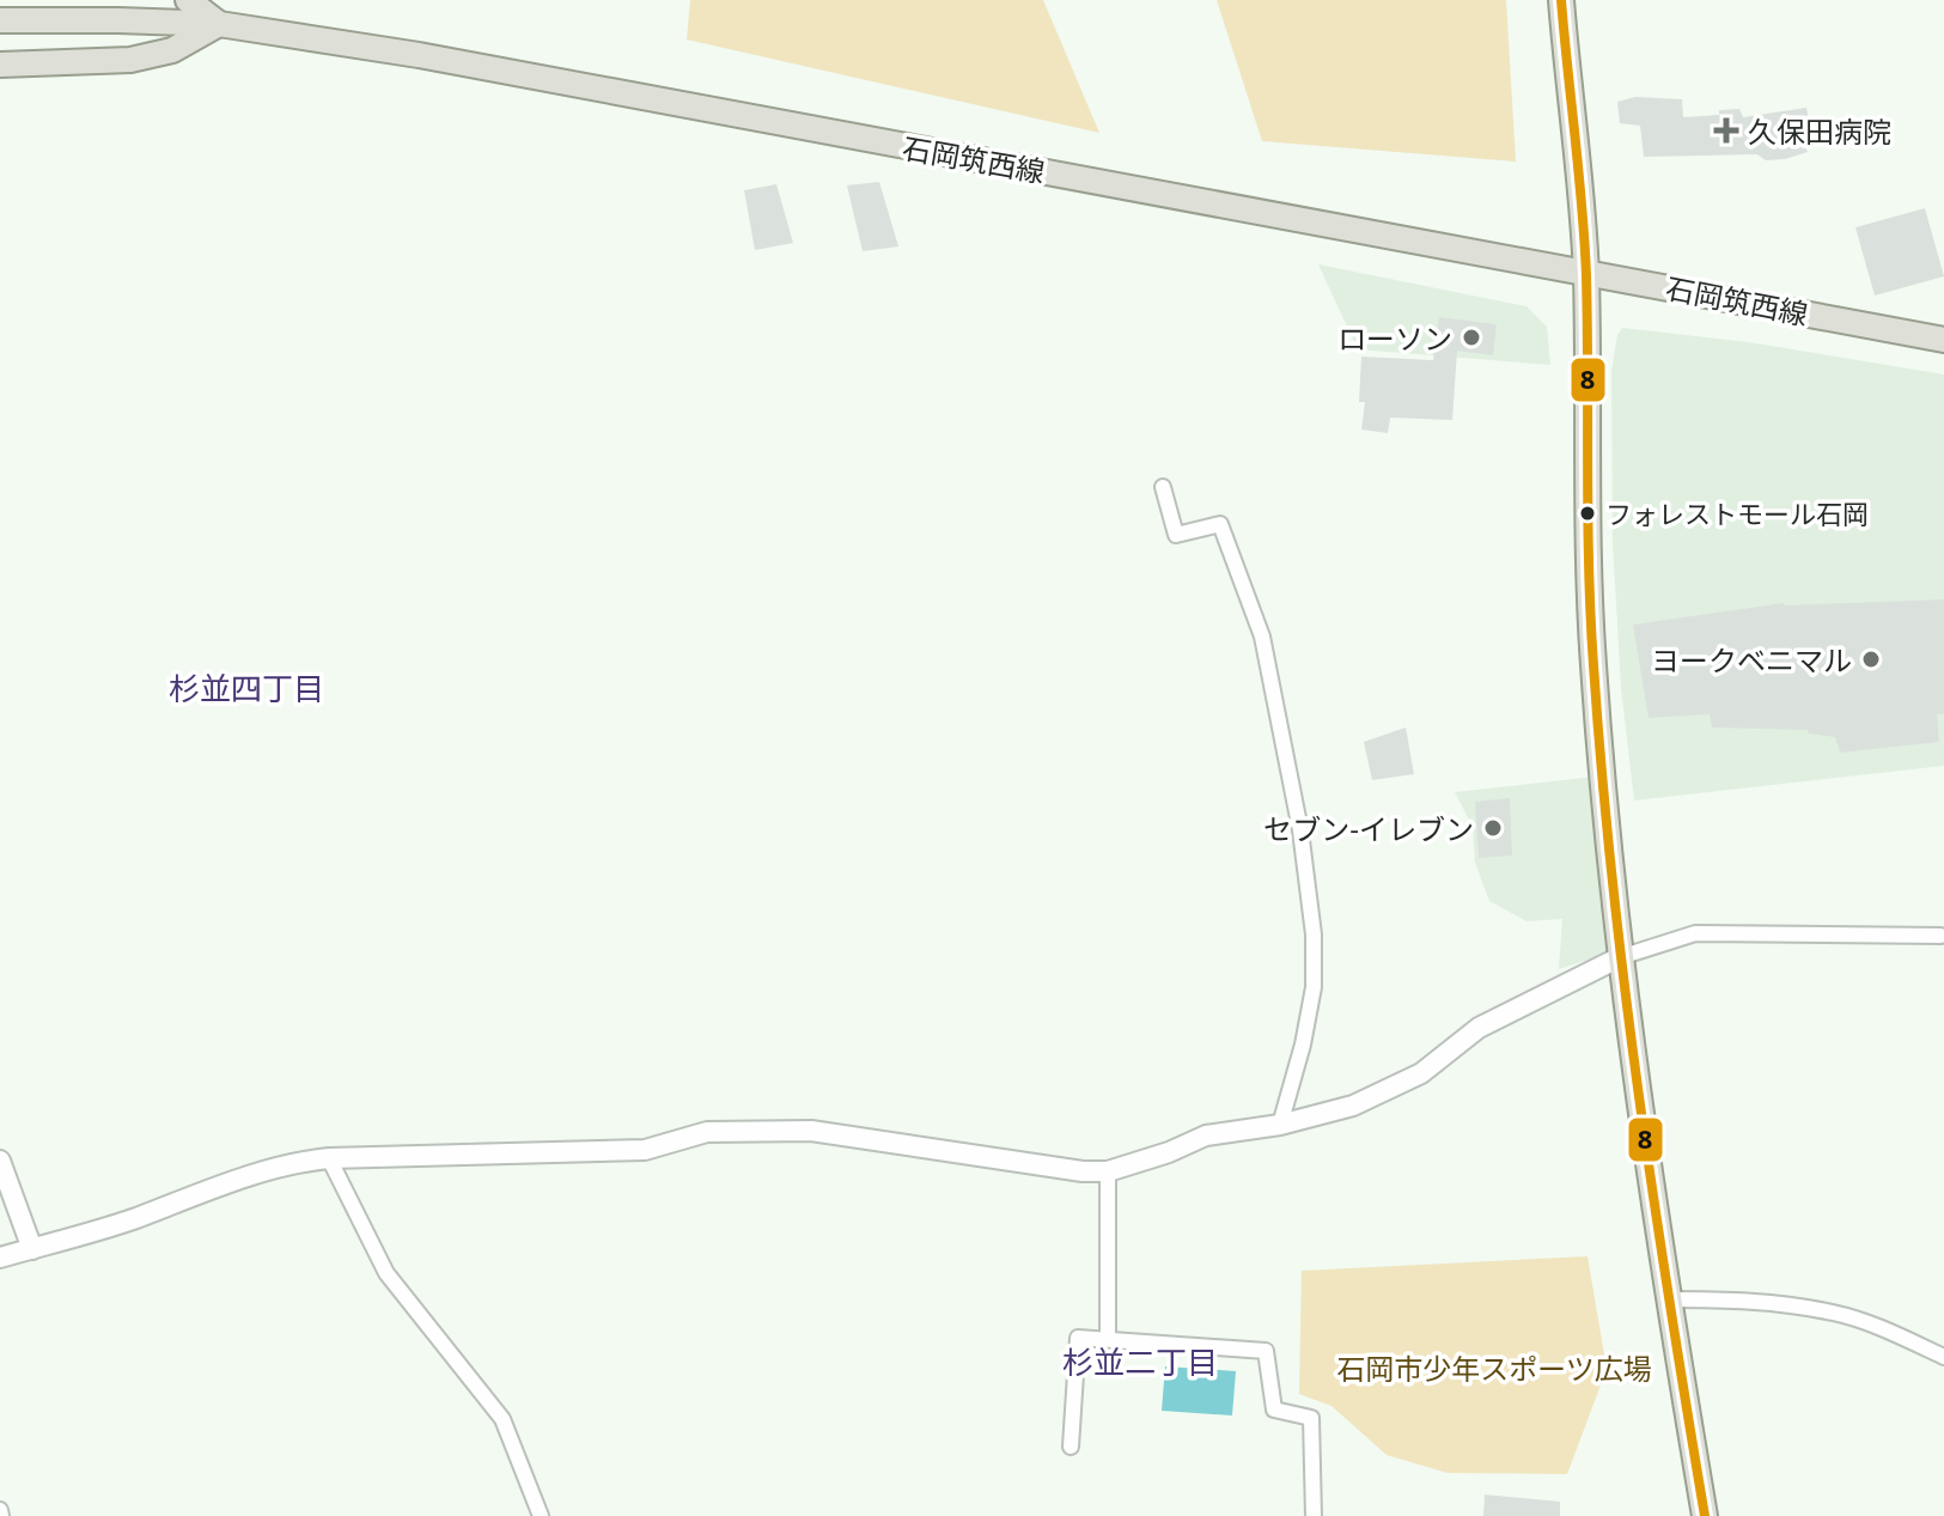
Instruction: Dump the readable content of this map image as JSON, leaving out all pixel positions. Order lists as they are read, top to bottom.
{
  "streets": {
    "main road": ["石岡筑西線"]
  },
  "districts": ["杉並四丁目", "杉並二丁目"],
  "parks": ["石岡市少年スポーツ広場"],
  "places": {
    "health": ["久保田病院"],
    "other": [
      "ローソン",
      "フォレストモール石岡",
      "ヨークベニマル",
      "セブン-イレブン"
    ]
  },
  "lines": ["transit line 8"]
}
